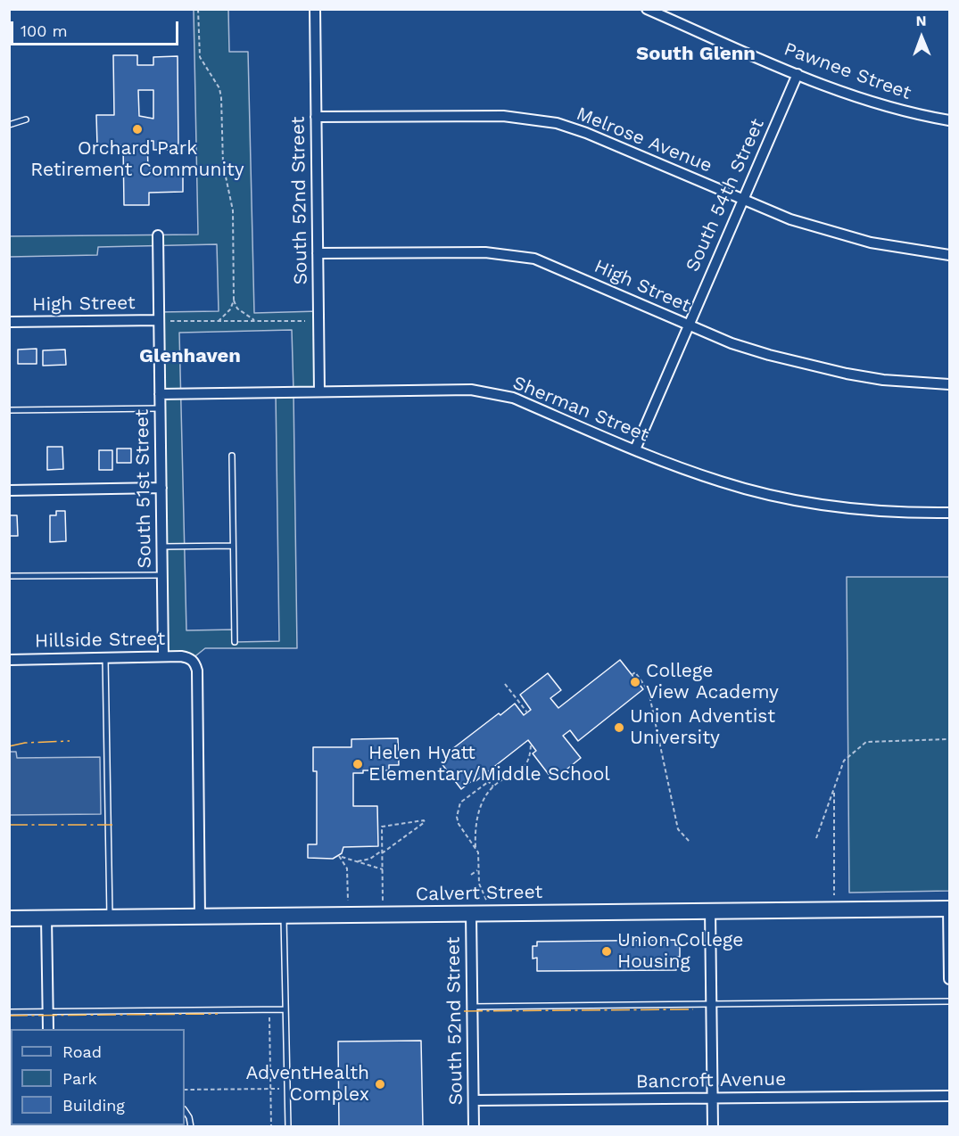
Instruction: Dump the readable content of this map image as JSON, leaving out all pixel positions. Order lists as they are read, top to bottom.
{
  "streets": {
    "street": [
      "Pawnee Street",
      "Melrose Avenue",
      "South 54th Street",
      "South 52nd Street",
      "High Street",
      "Sherman Street",
      "South 51st Street",
      "Hillside Street",
      "Calvert Street",
      "Bancroft Avenue"
    ]
  },
  "crossings": [
    ["Pawnee Street", "South 54th Street"],
    ["Melrose Avenue", "South 54th Street"],
    ["Melrose Avenue", "South 52nd Street"],
    ["South 54th Street", "High Street"],
    ["South 54th Street", "Sherman Street"],
    ["South 52nd Street", "High Street"],
    ["South 52nd Street", "Sherman Street"],
    ["South 52nd Street", "Calvert Street"],
    ["South 52nd Street", "Bancroft Avenue"],
    ["High Street", "South 51st Street"],
    ["Sherman Street", "South 51st Street"],
    ["South 51st Street", "Hillside Street"],
    ["Hillside Street", "Calvert Street"]
  ],
  "districts": ["South Glenn", "Glenhaven"],
  "places": [
    "Orchard Park Retirement Community",
    "College View Academy",
    "Union Adventist University",
    "Helen Hyatt Elementary/Middle School",
    "Union College Housing",
    "AdventHealth Complex"
  ],
  "legend": ["Road", "Park", "Building"],
  "scale_bar": "100 m",
  "north": "top"
}
